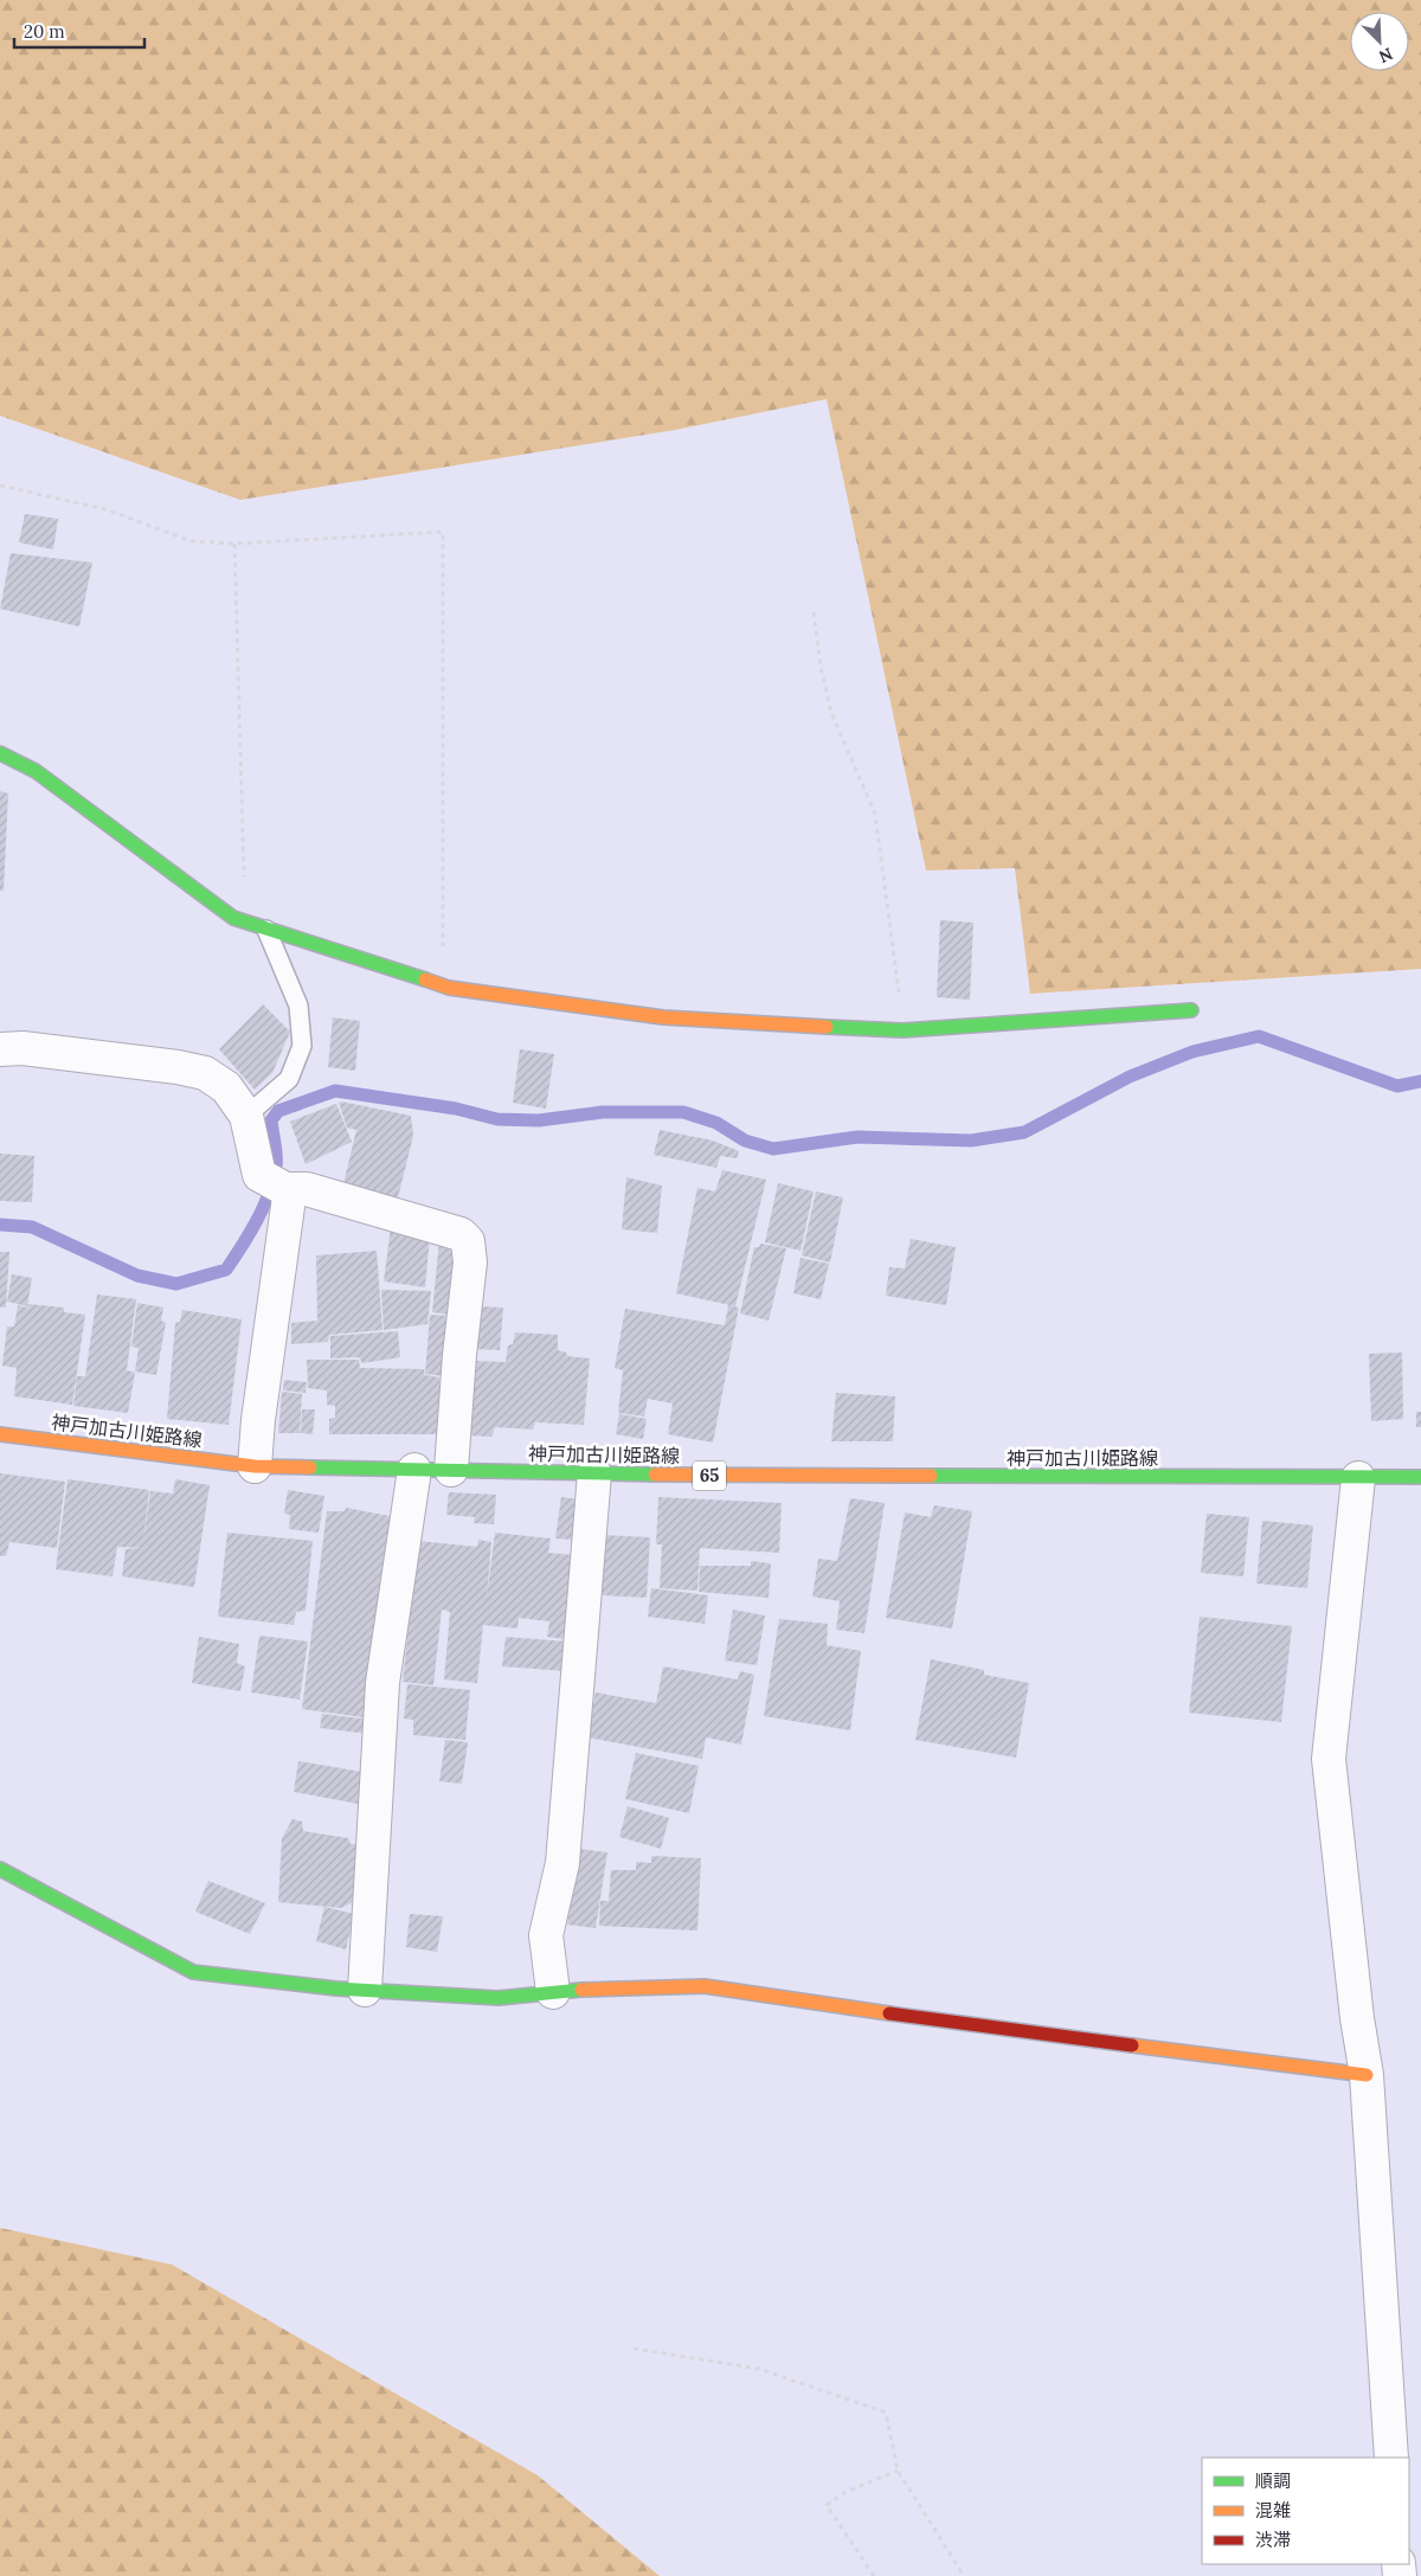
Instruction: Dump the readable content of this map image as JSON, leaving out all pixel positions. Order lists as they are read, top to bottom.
{
  "streets": {
    "street": ["神戸加古川姫路線", "65"]
  },
  "legend": ["順調", "混雑", "渋滞"],
  "scale_bar": "20 m",
  "north": "bottom right"
}
